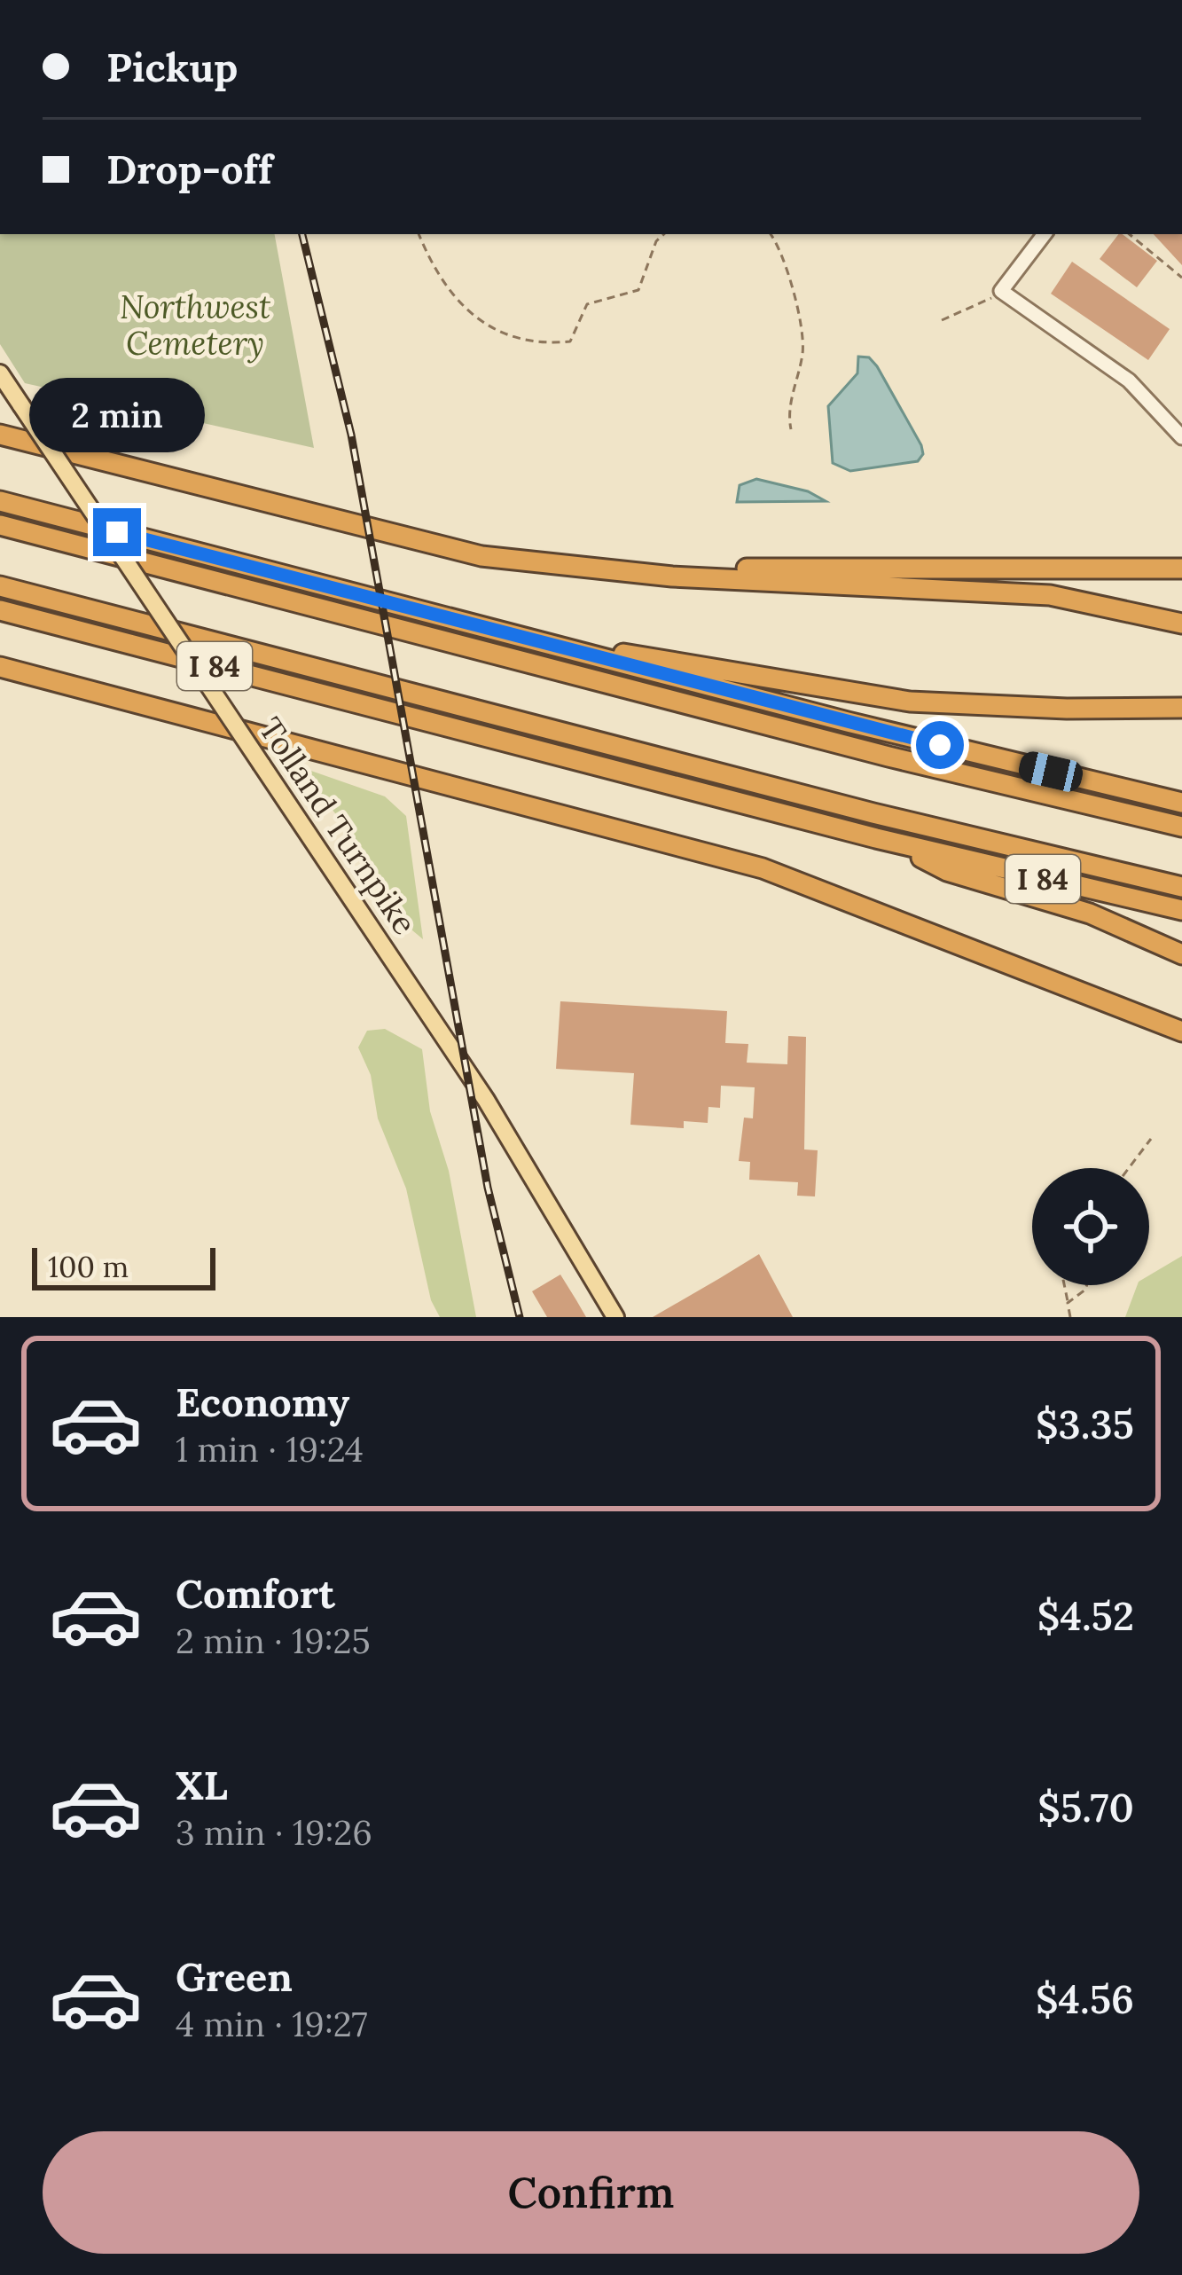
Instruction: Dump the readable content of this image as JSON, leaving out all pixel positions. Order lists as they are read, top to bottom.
{
  "streets": {
    "highway": ["I 84"],
    "main road": ["Tolland Turnpike"]
  },
  "parks": ["Northwest Cemetery"],
  "scale_bar": "100 m",
  "page": {
    "banner": ["Pickup", "Drop-off"],
    "bubble": "2 min",
    "scale": "100 m",
    "list": [
      {
        "name": "Economy",
        "note": "1 min · 19:24",
        "value": "$3.35"
      },
      {
        "name": "Comfort",
        "note": "2 min · 19:25",
        "value": "$4.52"
      },
      {
        "name": "XL",
        "note": "3 min · 19:26",
        "value": "$5.70"
      },
      {
        "name": "Green",
        "note": "4 min · 19:27",
        "value": "$4.56"
      }
    ],
    "buttons": "Confirm"
  }
}
